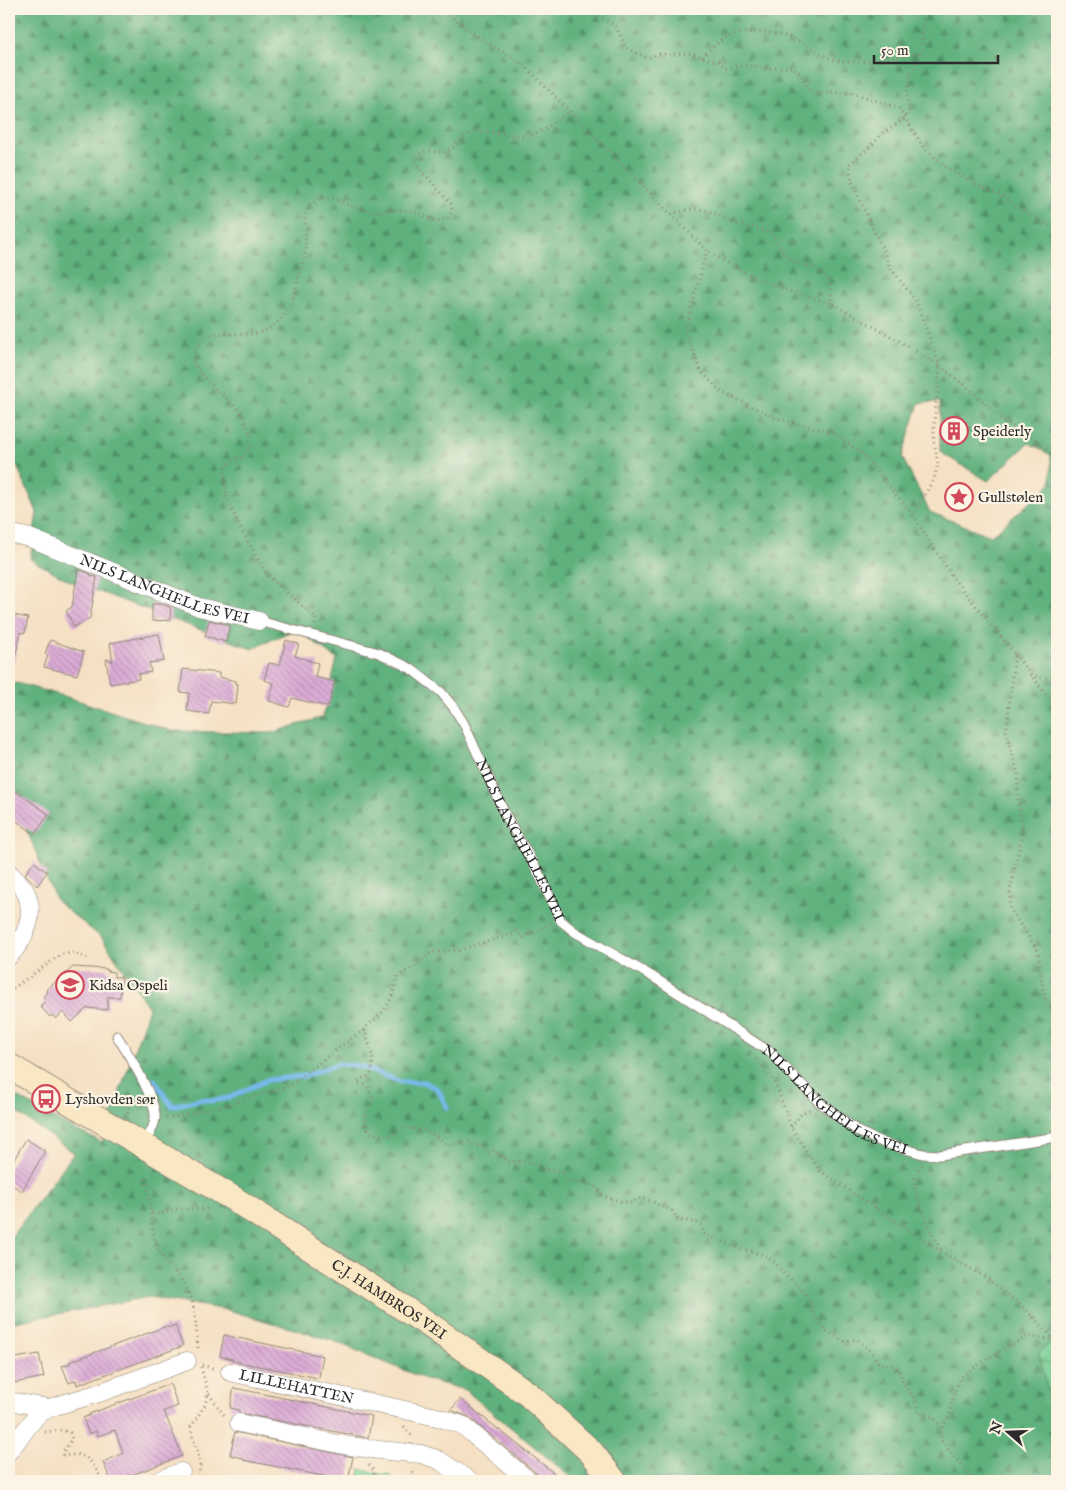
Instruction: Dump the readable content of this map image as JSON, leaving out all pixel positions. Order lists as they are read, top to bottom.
{
  "streets": {
    "main road": ["C.J. HAMBROS VEI"],
    "street": ["NILS LANGHELLES VEI", "LILLEHATTEN"]
  },
  "places": {
    "building": ["Speiderly"],
    "place": ["Gullstølen"],
    "school or university": ["Kidsa Ospeli"],
    "bus stop": ["Lyshovden sør"]
  },
  "scale_bar": "50 m",
  "north": "left"
}
